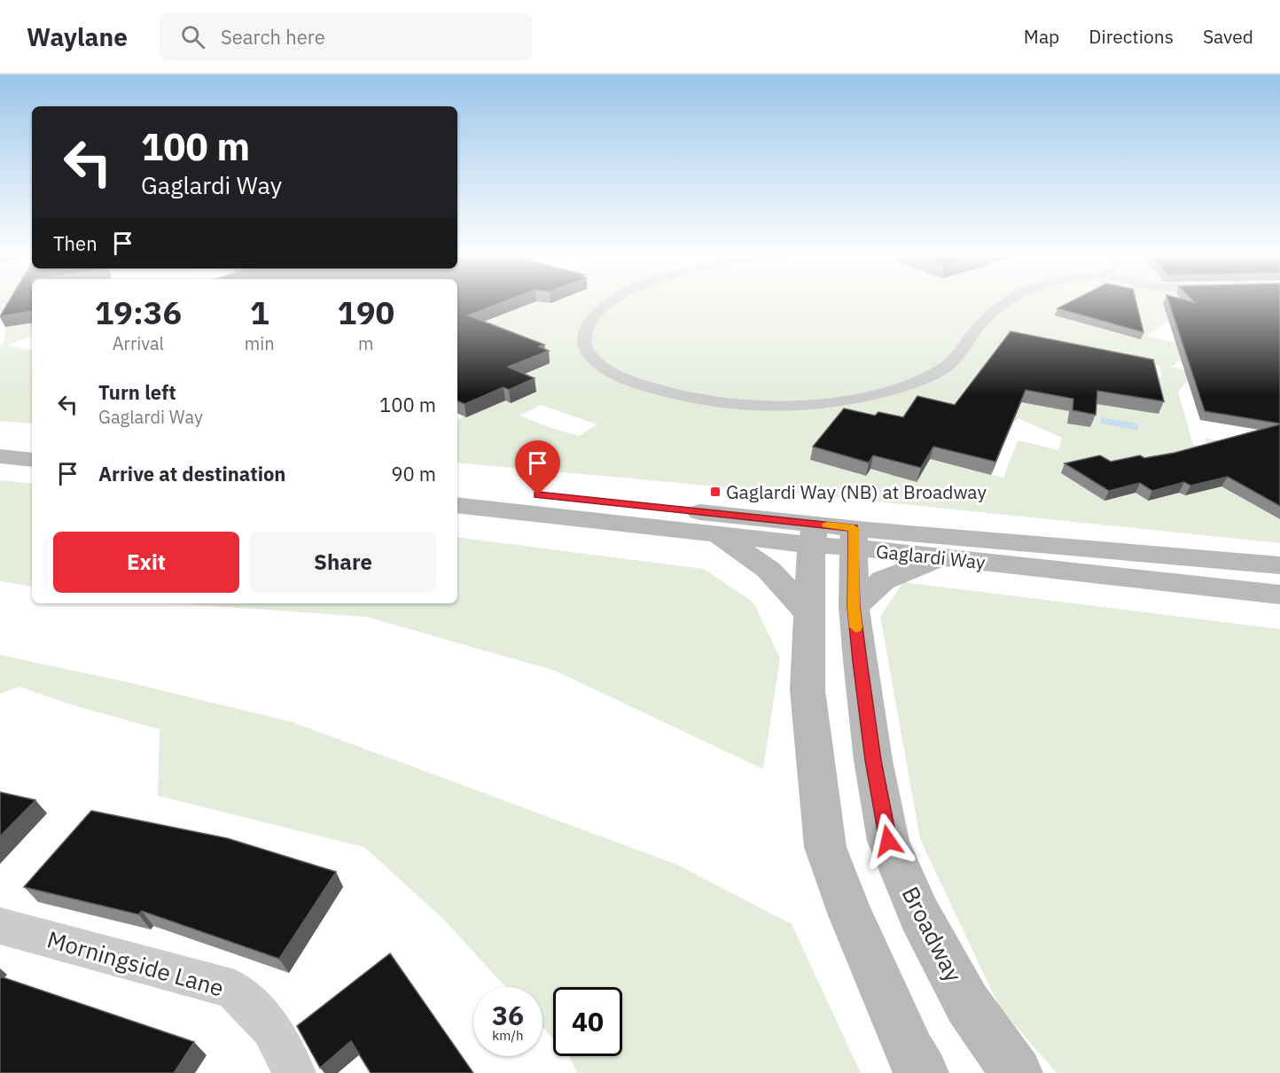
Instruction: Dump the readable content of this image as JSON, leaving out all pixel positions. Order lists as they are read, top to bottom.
{
  "streets": {
    "main road": ["Gaglardi Way", "Broadway"],
    "street": ["Morningside Lane"]
  },
  "crossings": [
    ["Gaglardi Way", "Broadway"]
  ],
  "places": {
    "transit": ["Gaglardi Way (NB) at Broadway"]
  },
  "page": {
    "header": "Waylane",
    "search": "Search here",
    "nav": ["Map", "Directions", "Saved"],
    "turn": ["100 m", "Gaglardi Way"],
    "then": "Then",
    "eta": [
      "19:36",
      "Arrival",
      "1",
      "min",
      "190",
      "m"
    ],
    "list": [
      {
        "name": "Turn left",
        "note": "Gaglardi Way",
        "value": "100 m"
      },
      {
        "name": "Arrive at destination",
        "value": "90 m"
      }
    ],
    "buttons": ["Exit", "Share"],
    "speed": "36 km/h",
    "limit": "40"
  }
}
